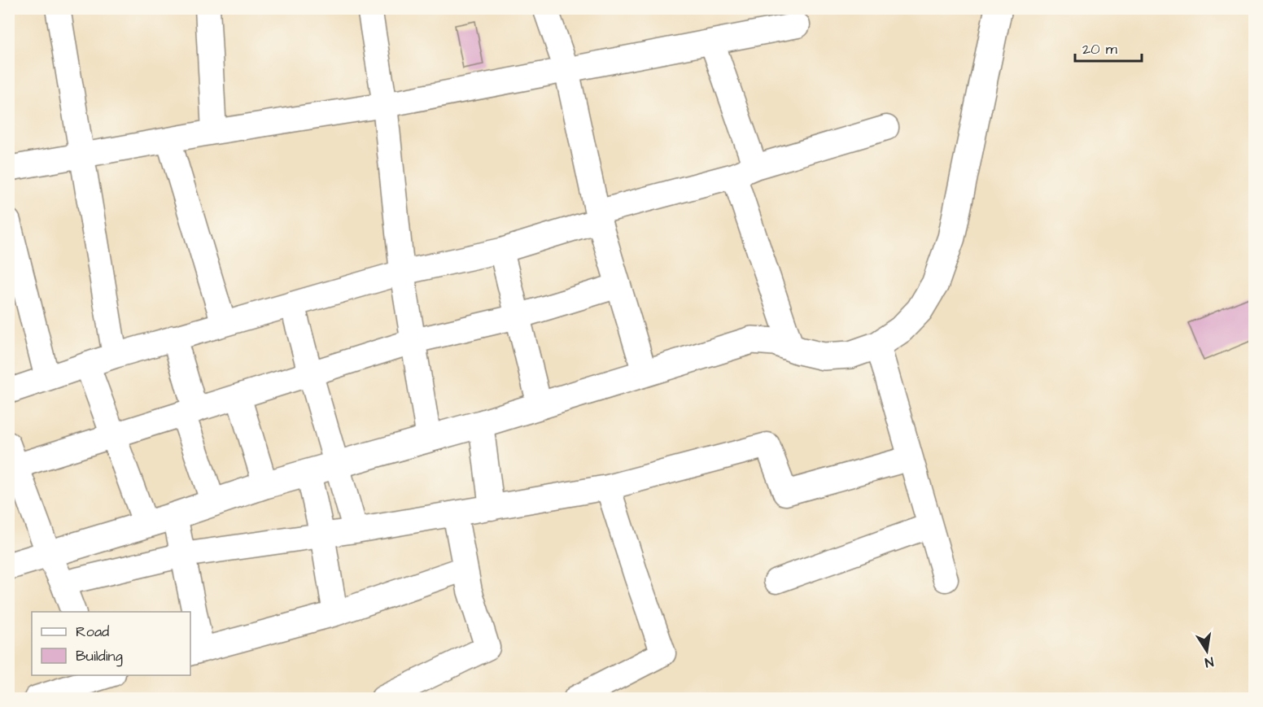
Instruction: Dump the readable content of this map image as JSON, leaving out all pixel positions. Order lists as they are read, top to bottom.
{
  "legend": ["Road", "Building"],
  "scale_bar": "20 m",
  "north": "bottom"
}
